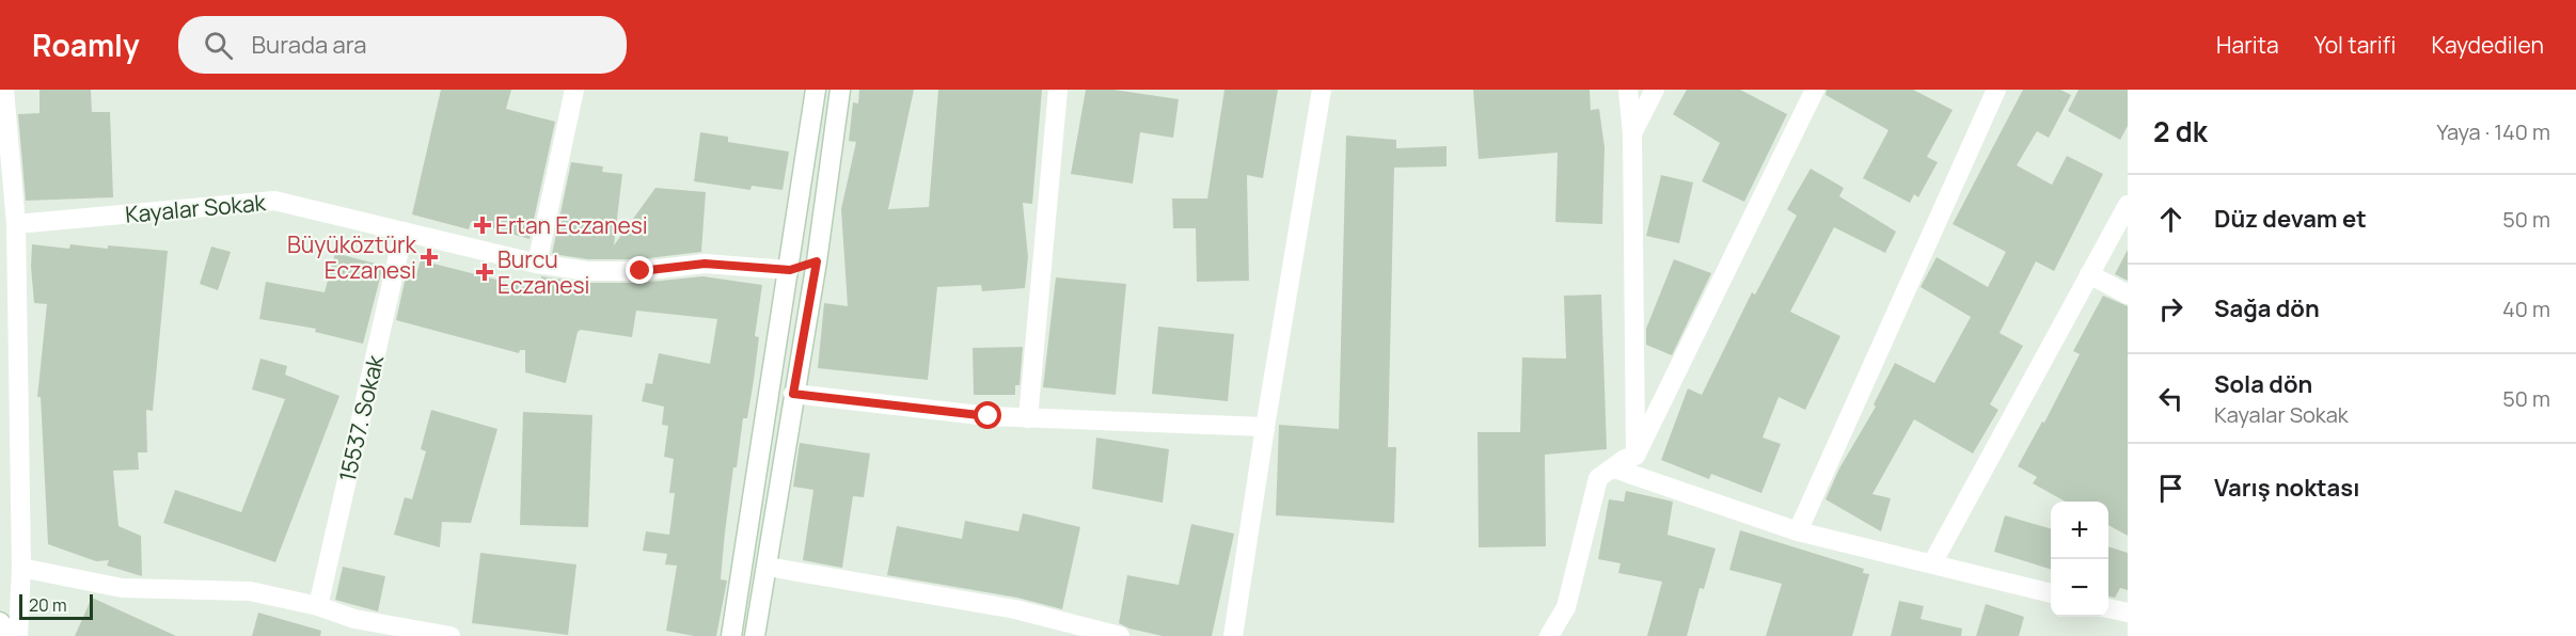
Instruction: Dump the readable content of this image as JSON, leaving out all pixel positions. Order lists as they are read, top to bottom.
{
  "streets": {
    "street": ["Kayalar Sokak", "15537. Sokak"]
  },
  "crossings": [
    ["Kayalar Sokak", "15537. Sokak"]
  ],
  "places": {
    "health": ["Ertan Eczanesi", "Büyüköztürk Eczanesi", "Burcu Eczanesi"]
  },
  "scale_bar": "20 m",
  "page": {
    "header": "Roamly",
    "search": "Burada ara",
    "nav": ["Harita", "Yol tarifi", "Kaydedilen"],
    "heading": ["2 dk", "Yaya · 140 m"],
    "list": [
      ["Düz devam et", "50 m"],
      ["Sağa dön", "40 m"],
      ["Sola dön", "Kayalar Sokak", "50 m"],
      "Varış noktası"
    ],
    "map_buttons": ["+", "−"],
    "scale": "20 m"
  }
}
